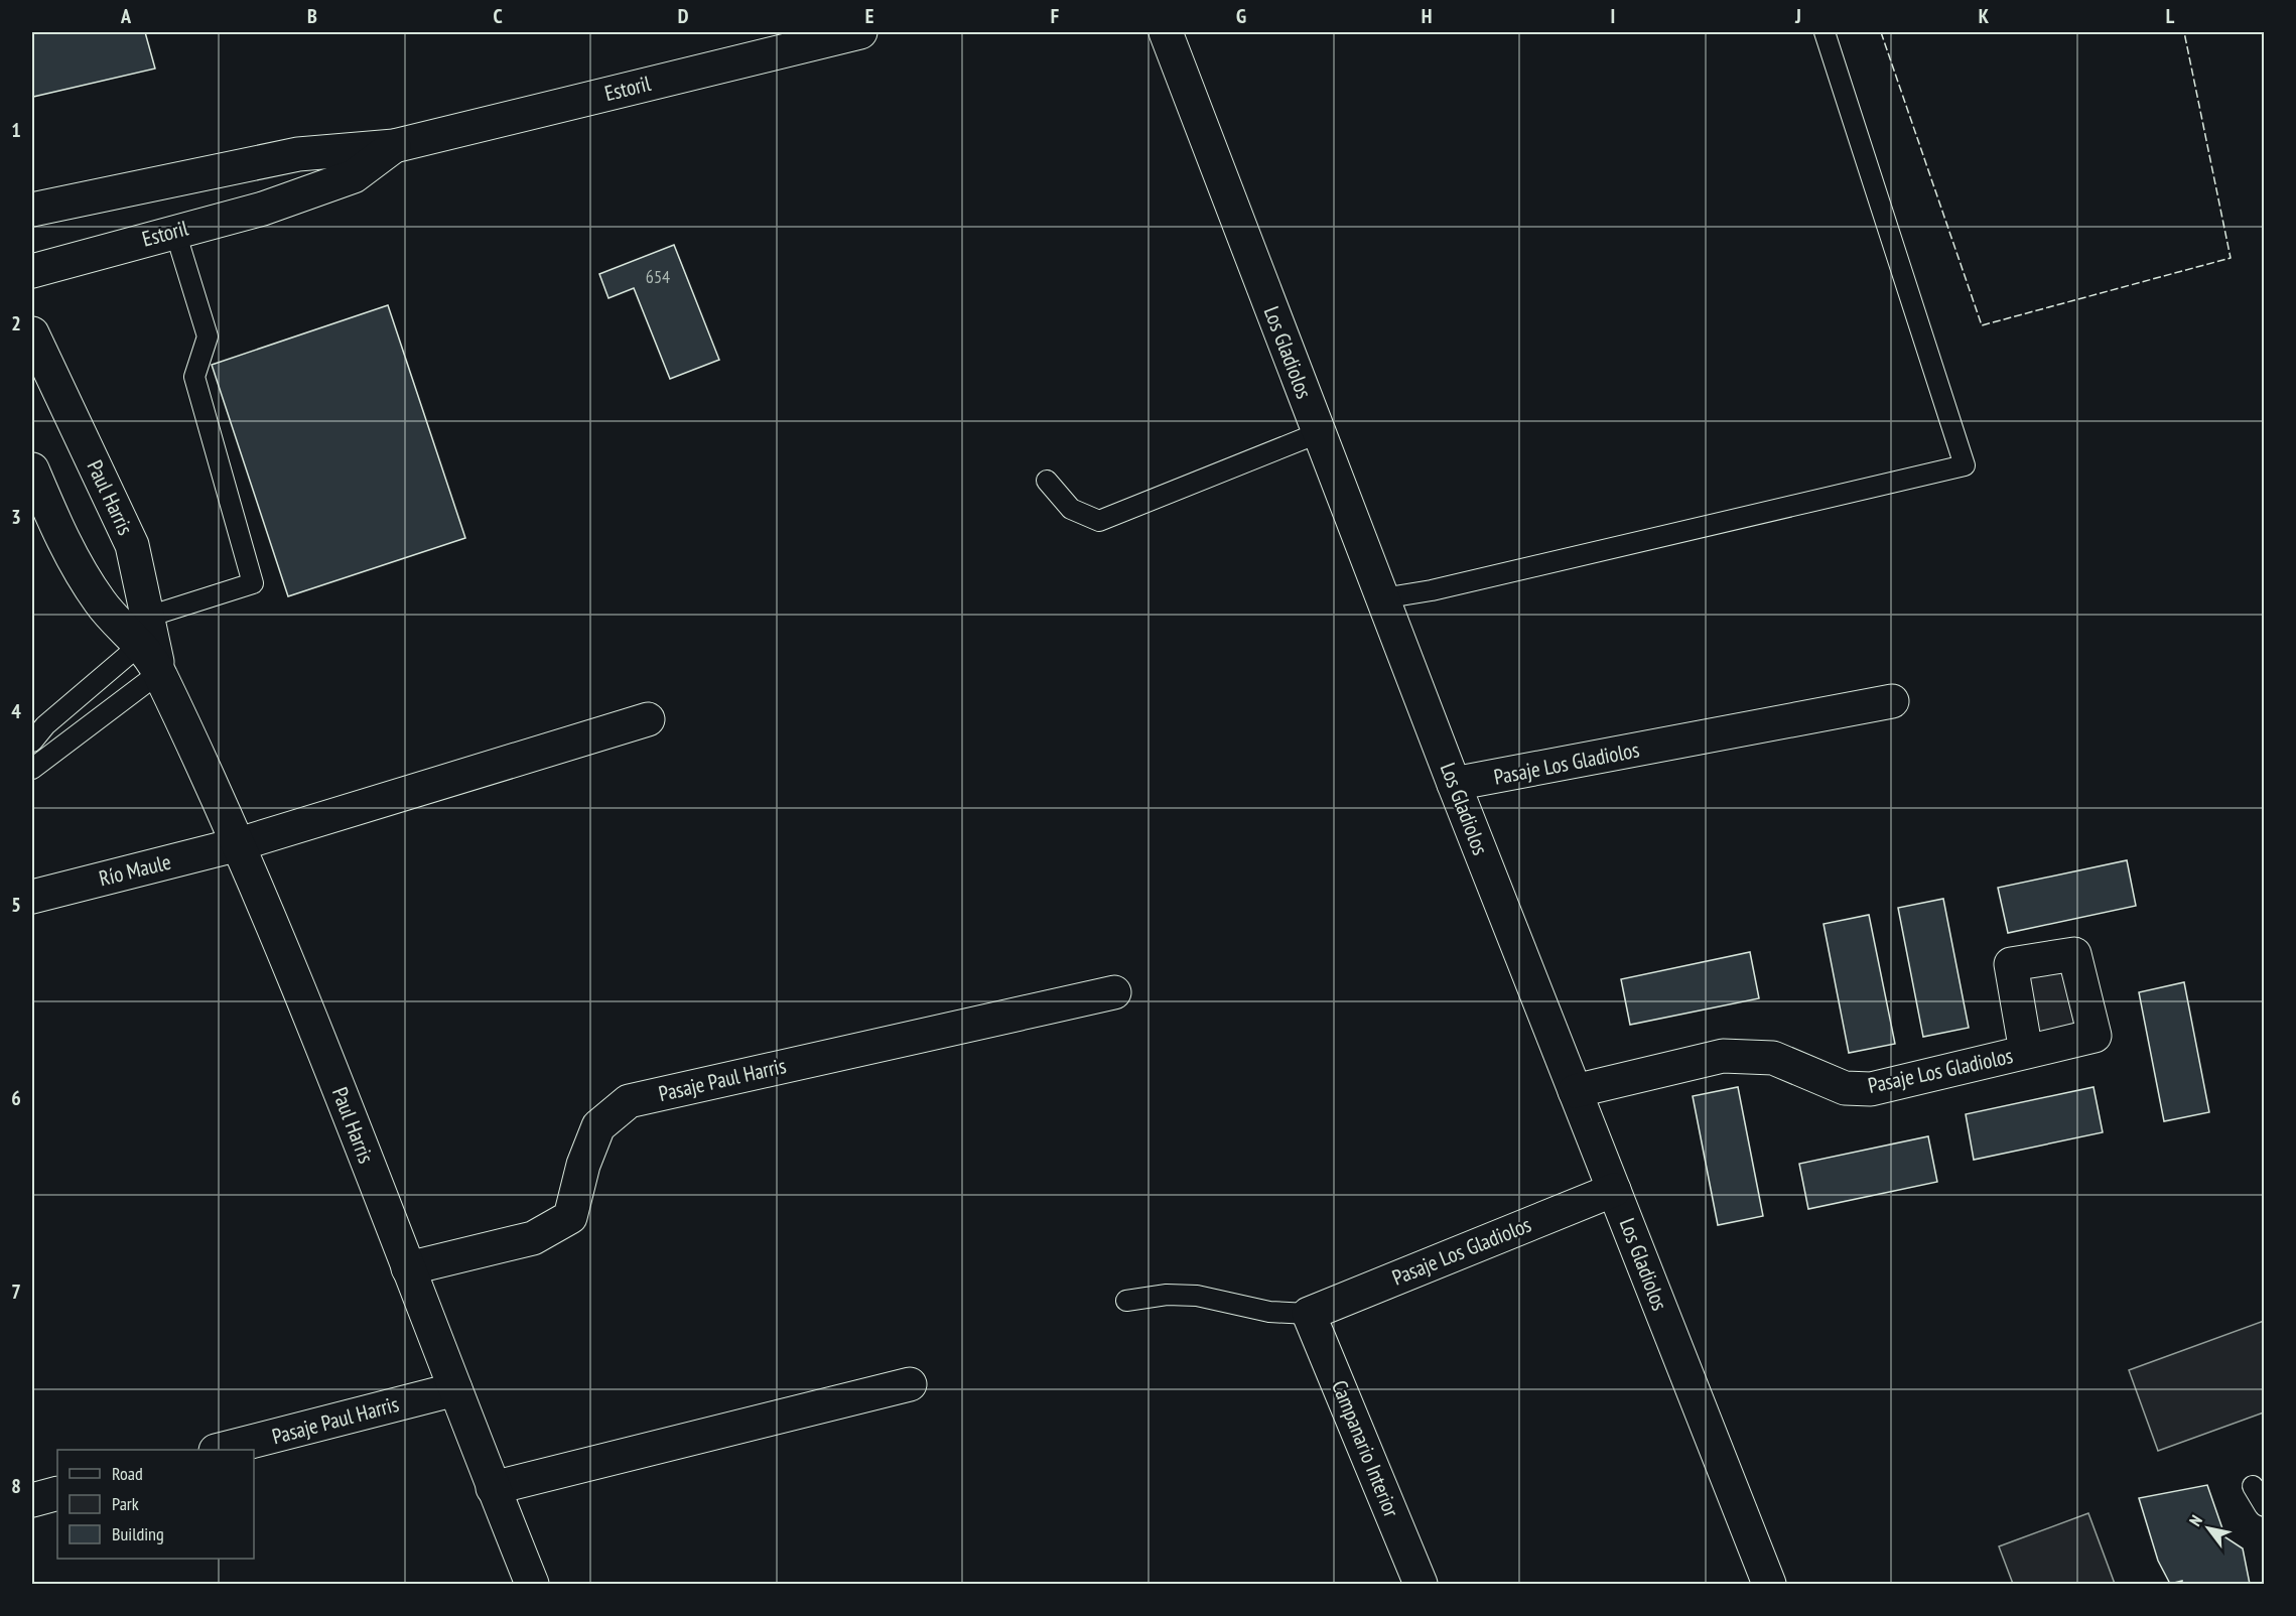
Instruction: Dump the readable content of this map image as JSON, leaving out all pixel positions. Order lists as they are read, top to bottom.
{
  "streets": {
    "street": [
      "Estoril",
      "Los Gladiolos",
      "Paul Harris",
      "Pasaje Los Gladiolos",
      "Río Maule",
      "Pasaje Paul Harris",
      "Campanario Interior"
    ]
  },
  "crossings": [
    ["Los Gladiolos", "Pasaje Los Gladiolos"],
    ["Paul Harris", "Río Maule"],
    ["Paul Harris", "Pasaje Paul Harris"],
    ["Pasaje Los Gladiolos", "Campanario Interior"]
  ],
  "house_numbers": ["654"],
  "legend": ["Road", "Park", "Building"],
  "north": "top left",
  "grid": {
    "columns": [
      "A",
      "B",
      "C",
      "D",
      "E",
      "F",
      "G",
      "H",
      "I",
      "J",
      "K",
      "L"
    ],
    "rows": [
      "1",
      "2",
      "3",
      "4",
      "5",
      "6",
      "7",
      "8"
    ]
  }
}
